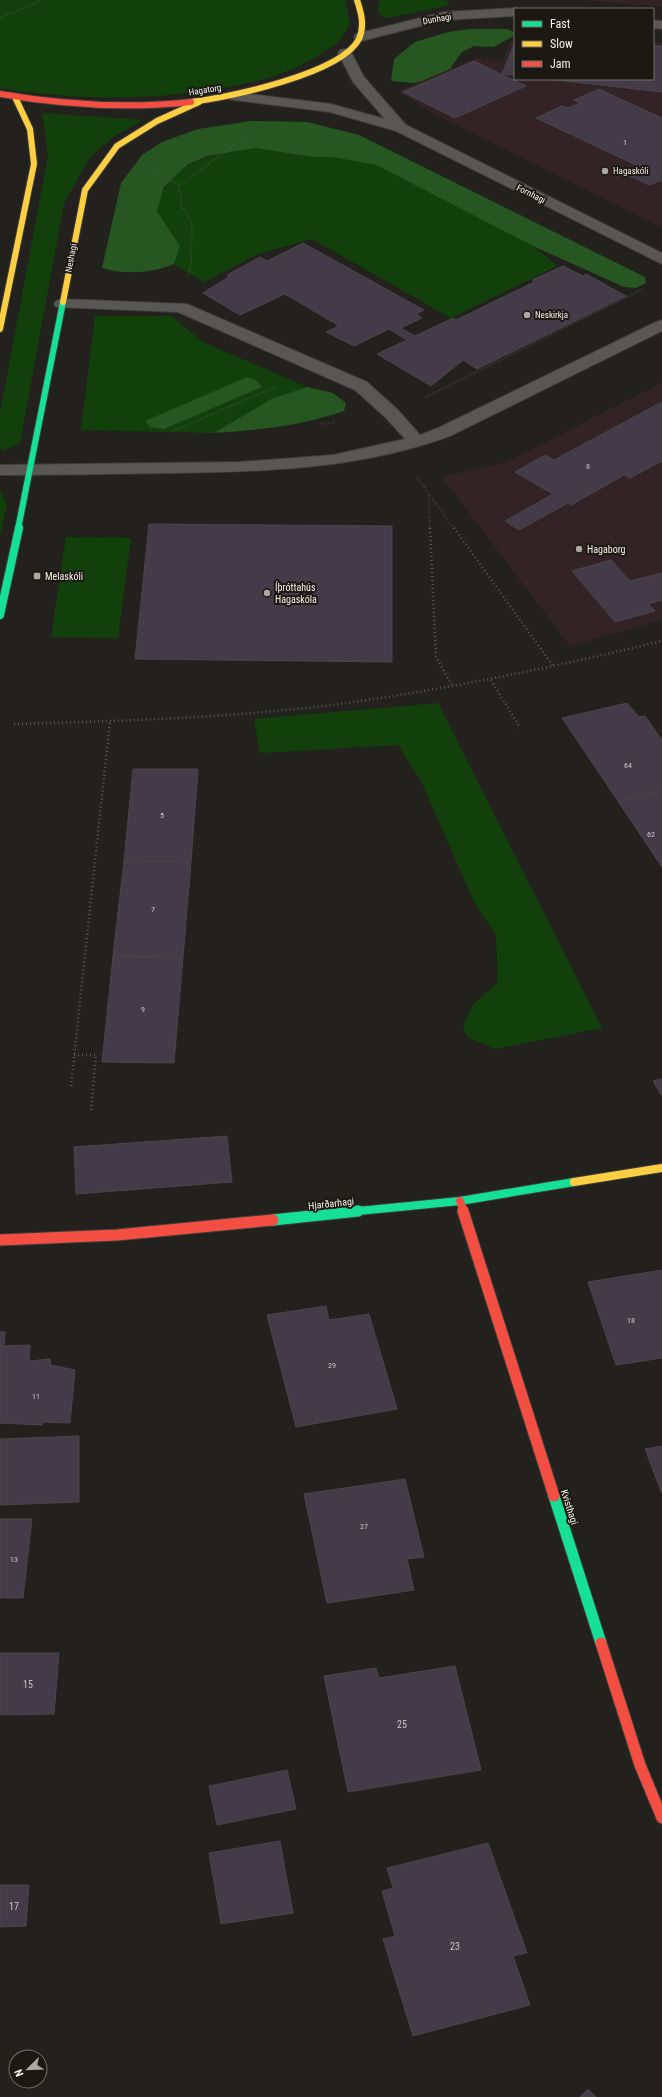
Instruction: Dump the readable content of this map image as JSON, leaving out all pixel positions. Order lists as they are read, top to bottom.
{
  "streets": {
    "street": [
      "Dunhagi",
      "Hagatorg",
      "Fornhagi",
      "Neshagi",
      "Hjarðarhagi",
      "Kvisthagi"
    ]
  },
  "crossings": [
    ["Dunhagi", "Hagatorg"],
    ["Hagatorg", "Fornhagi"],
    ["Hagatorg", "Neshagi"],
    ["Hjarðarhagi", "Kvisthagi"]
  ],
  "places": {
    "other": [
      "Hagaskóli",
      "Neskirkja",
      "Hagaborg",
      "Íþróttahús Hagaskóla"
    ],
    "transit": ["Melaskóli"]
  },
  "house_numbers": [
    "1",
    "8",
    "64",
    "5",
    "62",
    "7",
    "9",
    "18",
    "29",
    "11",
    "27",
    "13",
    "15",
    "25",
    "17",
    "23"
  ],
  "legend": ["Fast", "Slow", "Jam"],
  "north": "bottom left"
}
